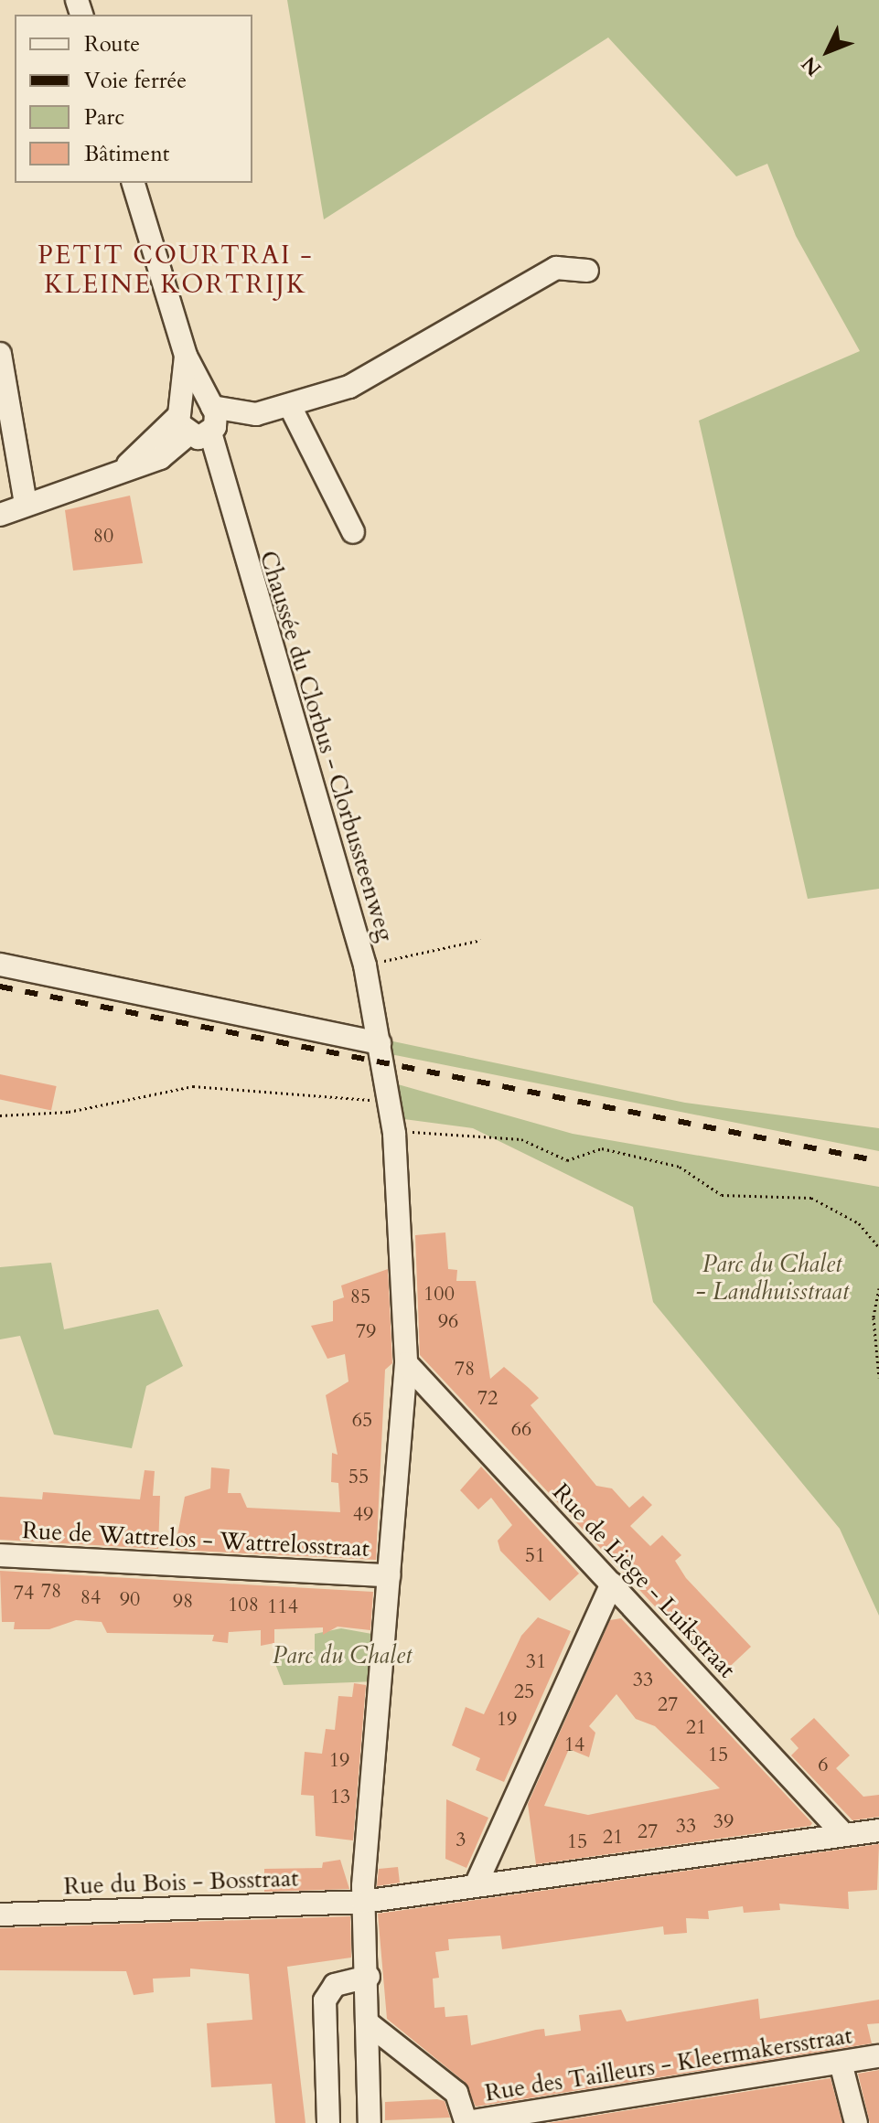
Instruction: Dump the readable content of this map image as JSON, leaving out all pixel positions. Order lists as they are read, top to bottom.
{
  "streets": {
    "street": [
      "Chaussée du Clorbus - Clorbussteenweg",
      "Rue de Wattrelos - Wattrelosstraat",
      "Rue de Liège - Luikstraat",
      "Rue du Bois - Bosstraat",
      "Rue des Tailleurs - Kleermakersstraat"
    ]
  },
  "crossings": [
    ["Chaussée du Clorbus - Clorbussteenweg", "Rue de Wattrelos - Wattrelosstraat"],
    ["Chaussée du Clorbus - Clorbussteenweg", "Rue de Liège - Luikstraat"],
    ["Chaussée du Clorbus - Clorbussteenweg", "Rue du Bois - Bosstraat"],
    ["Rue de Liège - Luikstraat", "Rue du Bois - Bosstraat"]
  ],
  "districts": ["PETIT COURTRAI - KLEINE KORTRIJK"],
  "parks": ["Parc du Chalet - Landhuisstraat", "Parc du Chalet"],
  "house_numbers": [
    "80",
    "100",
    "85",
    "96",
    "79",
    "78",
    "72",
    "65",
    "66",
    "55",
    "49",
    "51",
    "78",
    "74",
    "84",
    "90",
    "98",
    "108",
    "114",
    "31",
    "33",
    "25",
    "27",
    "19",
    "21",
    "14",
    "15",
    "19",
    "6",
    "13",
    "39",
    "33",
    "27",
    "21",
    "3",
    "15"
  ],
  "legend": [
    "Route",
    "Voie ferrée",
    "Parc",
    "Bâtiment"
  ],
  "north": "bottom left"
}
